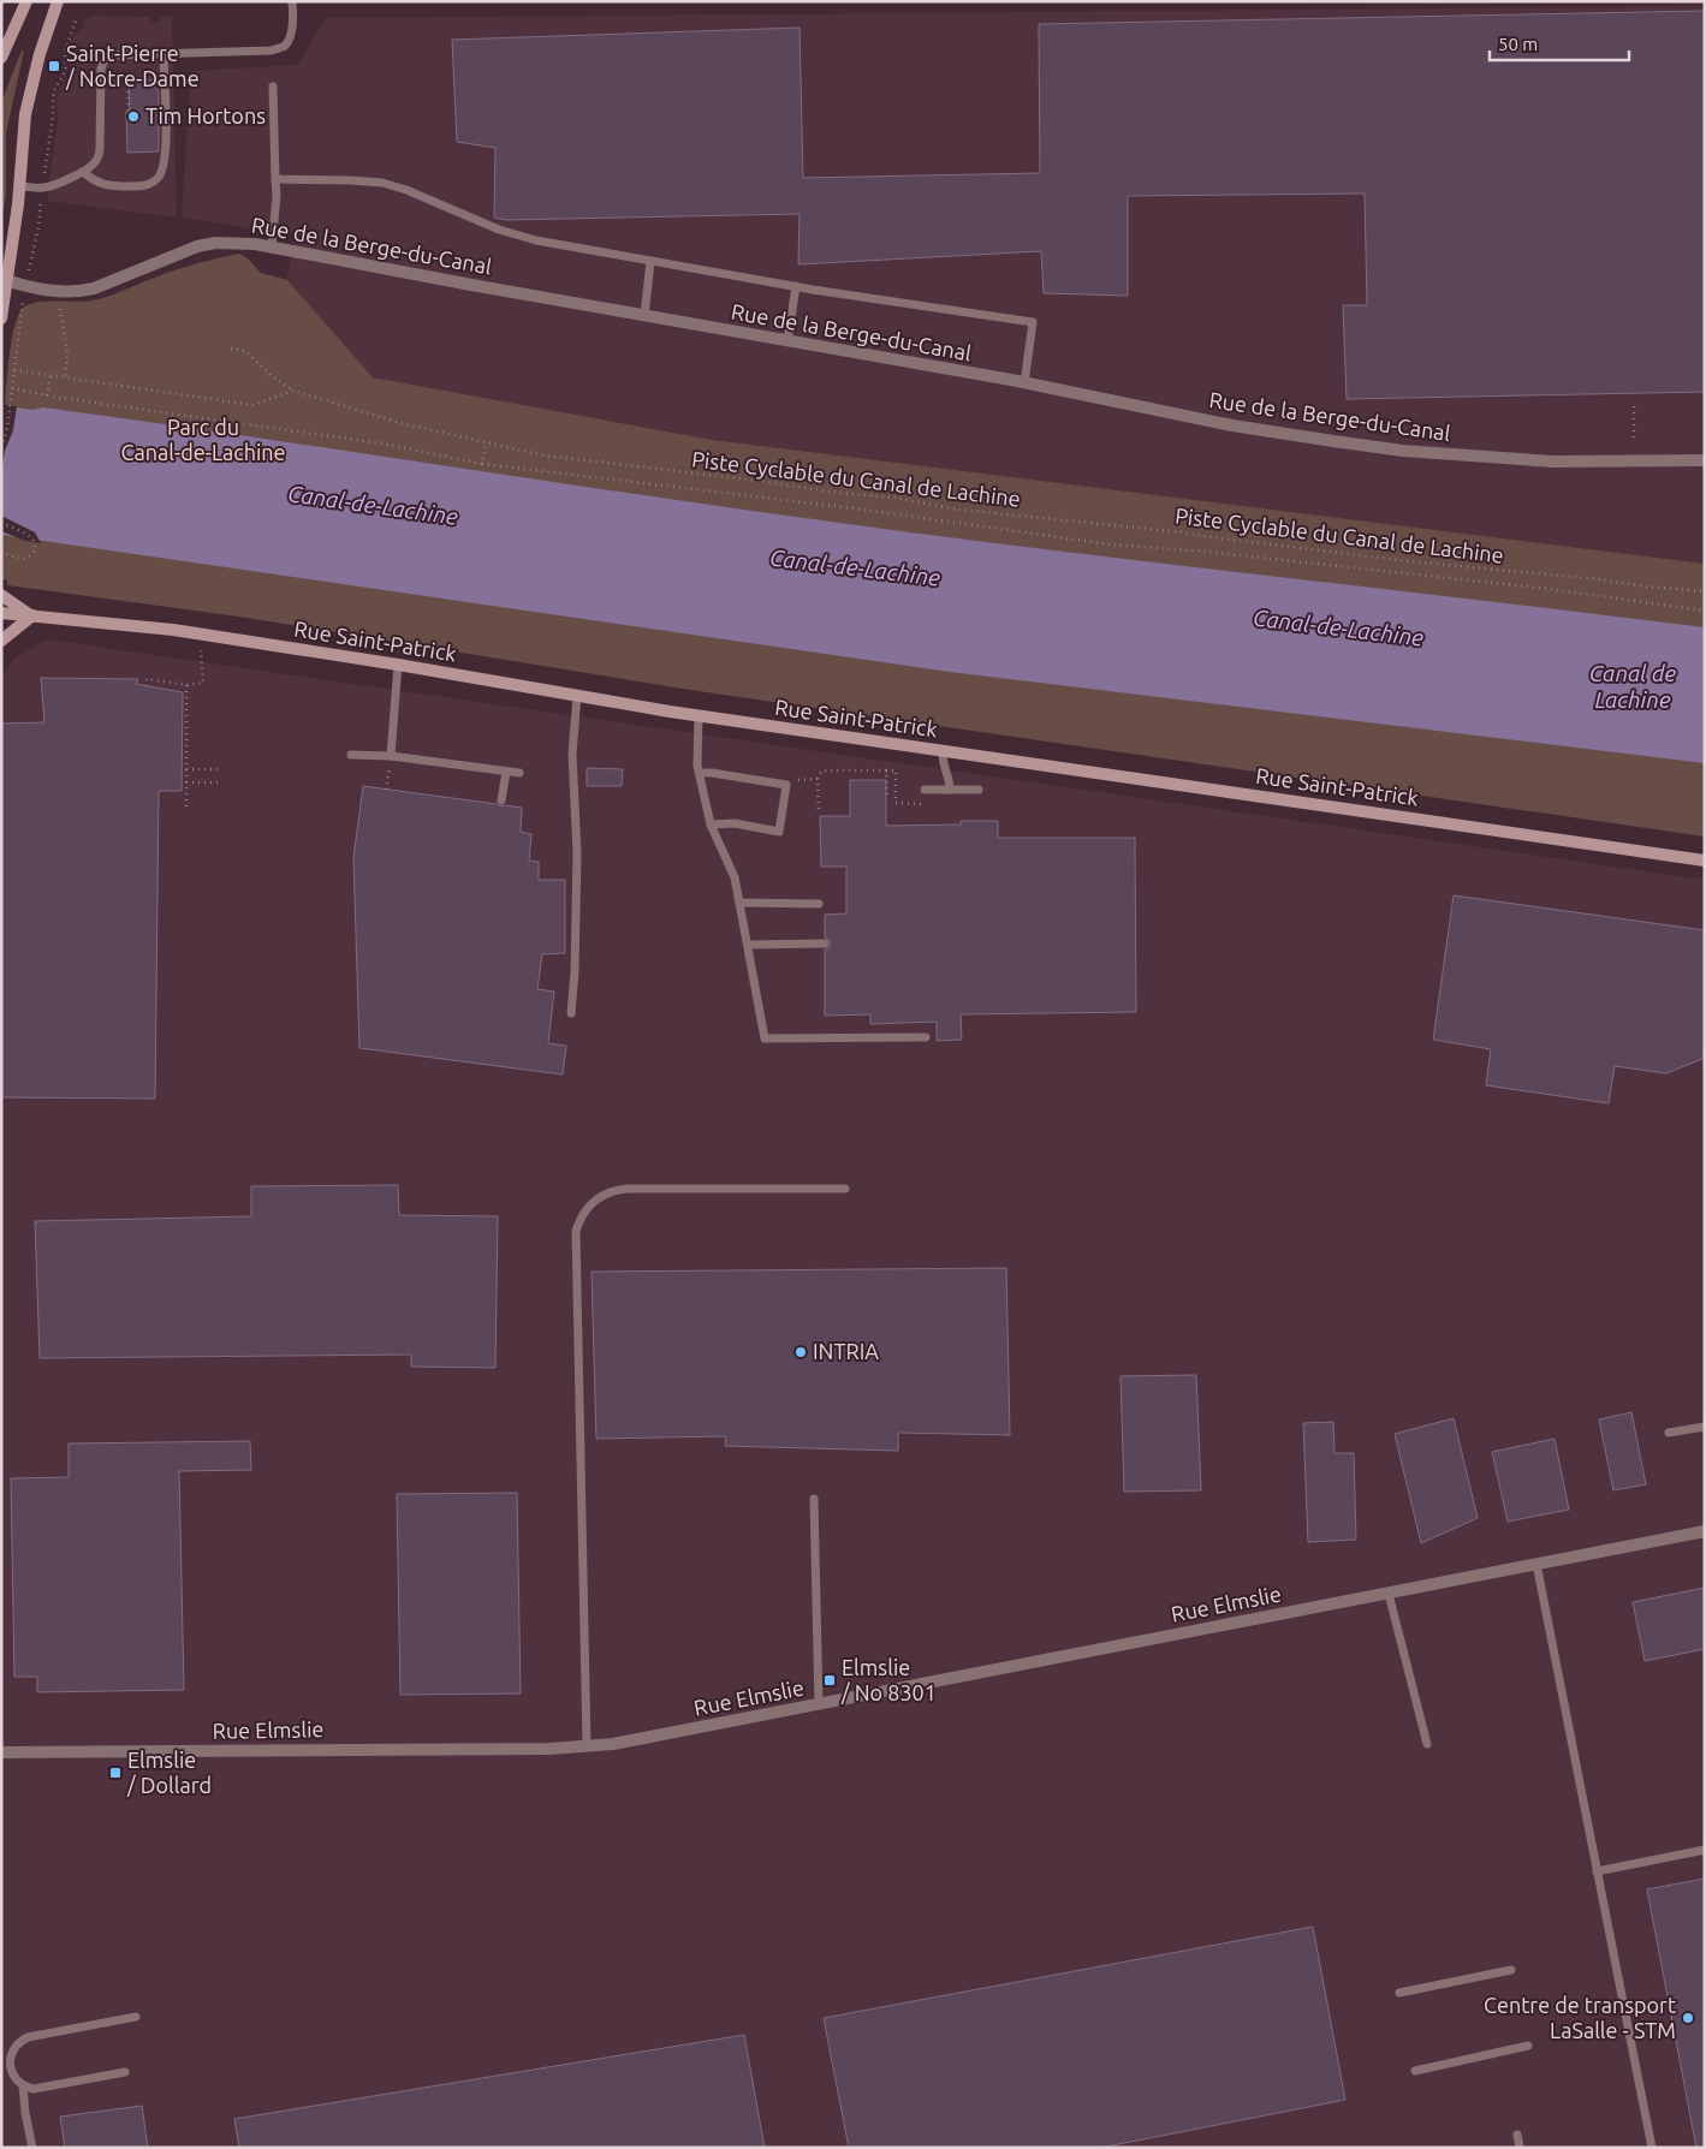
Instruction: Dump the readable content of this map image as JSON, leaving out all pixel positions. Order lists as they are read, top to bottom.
{
  "streets": {
    "main road": ["Rue Saint-Patrick"],
    "street": ["Rue de la Berge-du-Canal", "Rue Elmslie"],
    "path": ["Piste Cyclable du Canal de Lachine"]
  },
  "water": ["Canal-de-Lachine", "Canal de Lachine"],
  "parks": ["Parc du Canal-de-Lachine"],
  "places": {
    "transit": ["Saint-Pierre / Notre-Dame", "Elmslie / No 8301", "Elmslie / Dollard"],
    "other": ["Tim Hortons", "INTRIA", "Centre de transport LaSalle - STM"]
  },
  "scale_bar": "50 m"
}
